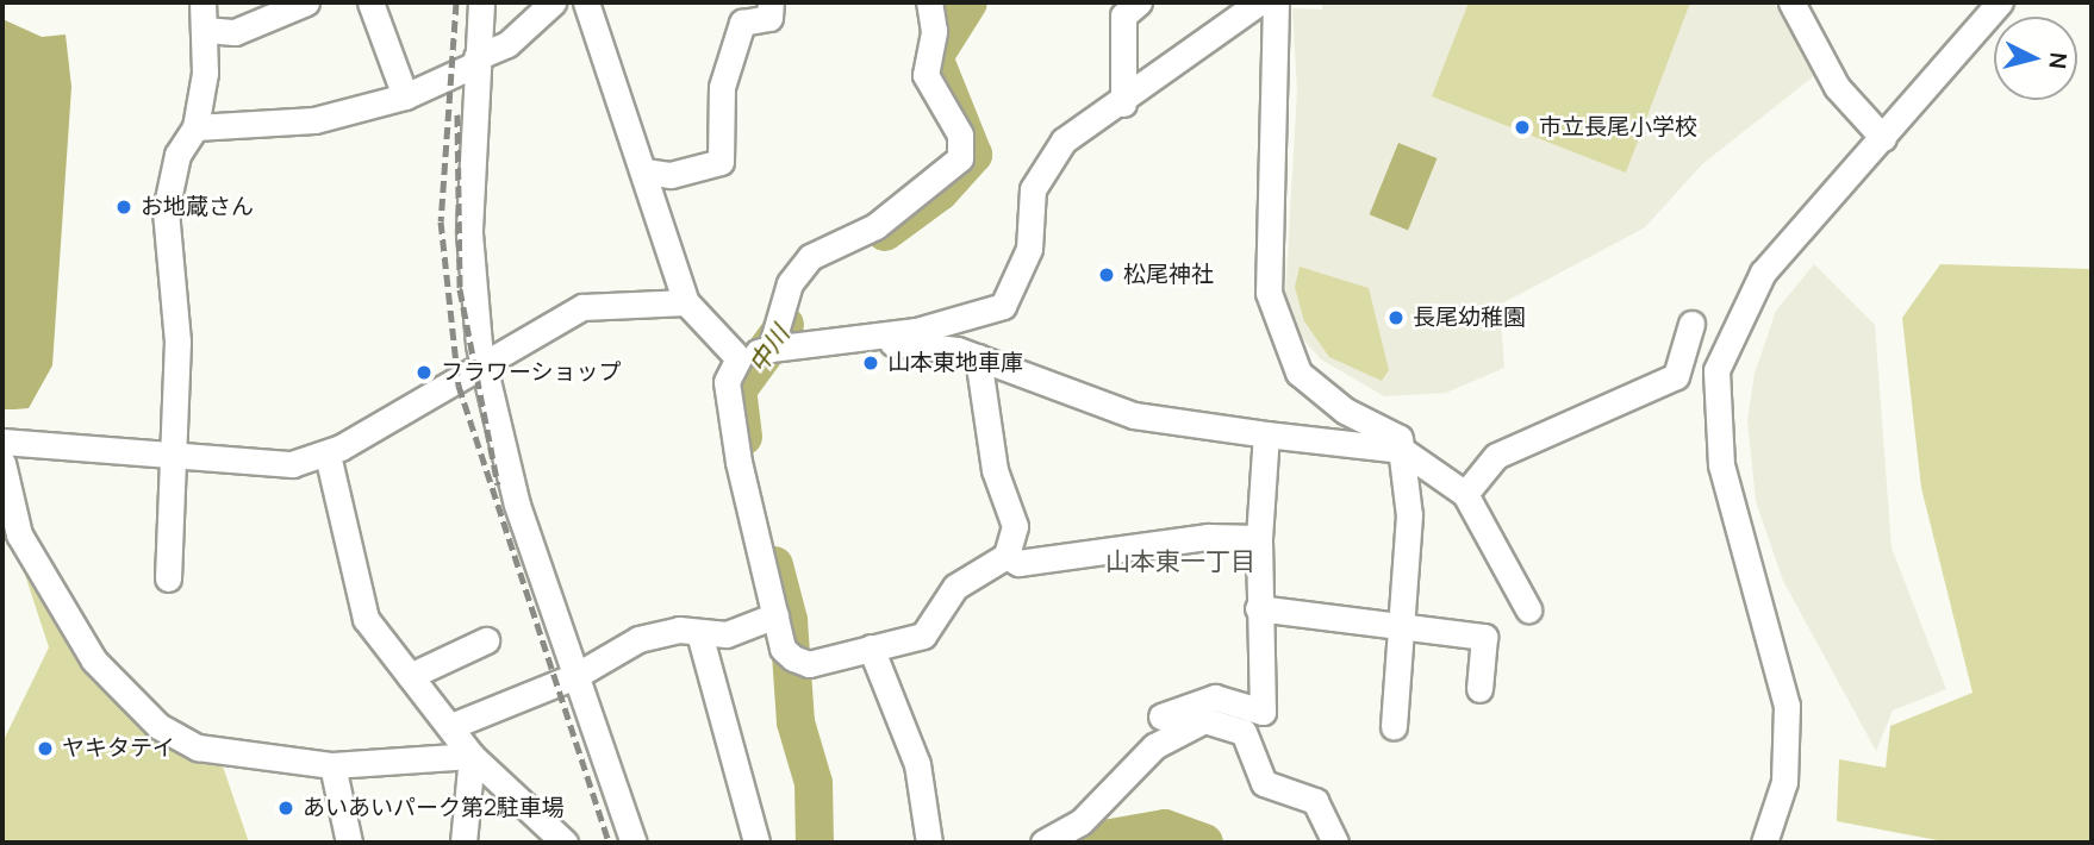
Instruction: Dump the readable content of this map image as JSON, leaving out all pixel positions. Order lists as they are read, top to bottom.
{
  "districts": ["山本東一丁目"],
  "water": ["中川"],
  "places": [
    "市立長尾小学校",
    "お地蔵さん",
    "松尾神社",
    "長尾幼稚園",
    "山本東地車庫",
    "フラワーショップ",
    "ヤキタテイ",
    "あいあいパーク第2駐車場"
  ],
  "north": "right"
}
